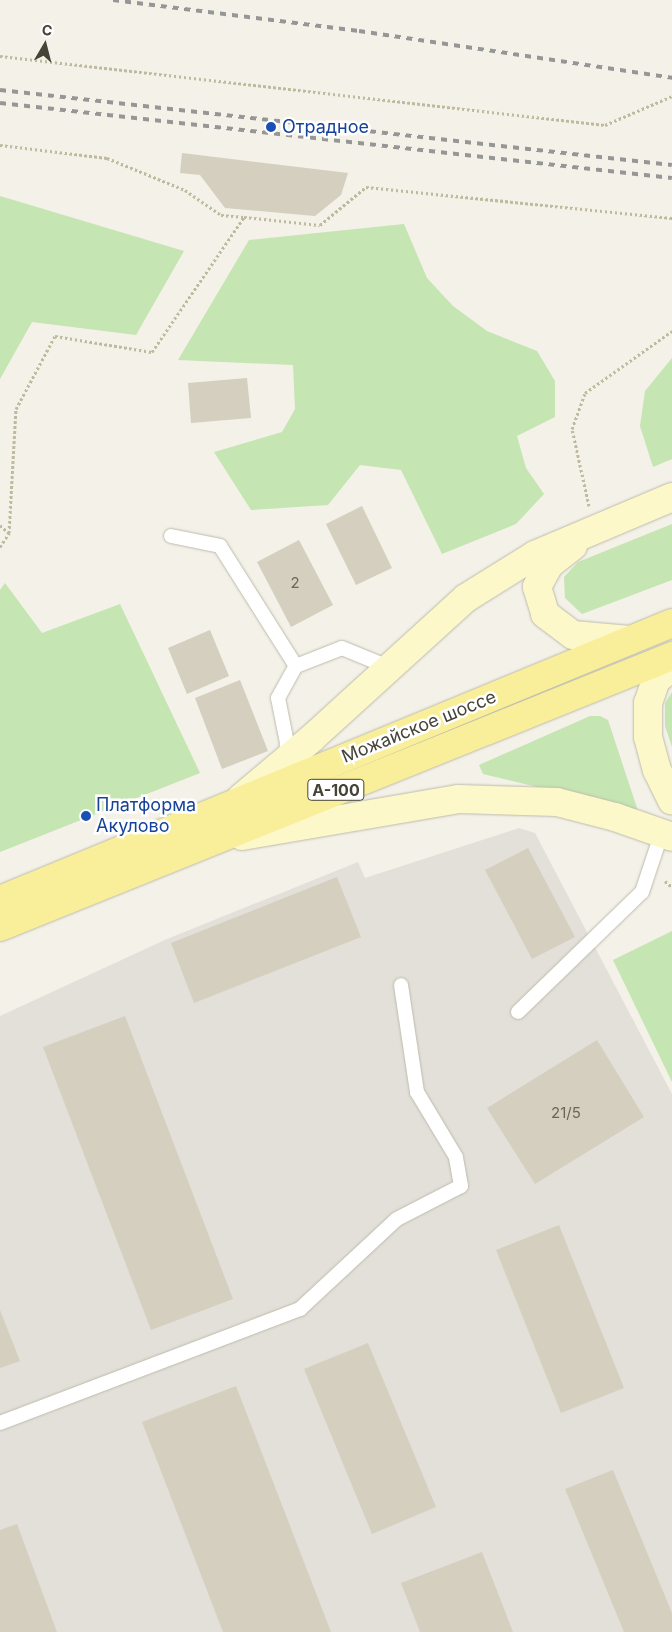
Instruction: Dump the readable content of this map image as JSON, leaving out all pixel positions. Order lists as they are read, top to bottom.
{
  "streets": {
    "main road": ["Можайское шоссе", "А-100"]
  },
  "places": ["Отрадное", "Платформа Акулово"],
  "house_numbers": ["2", "21/5"],
  "north": "top"
}
